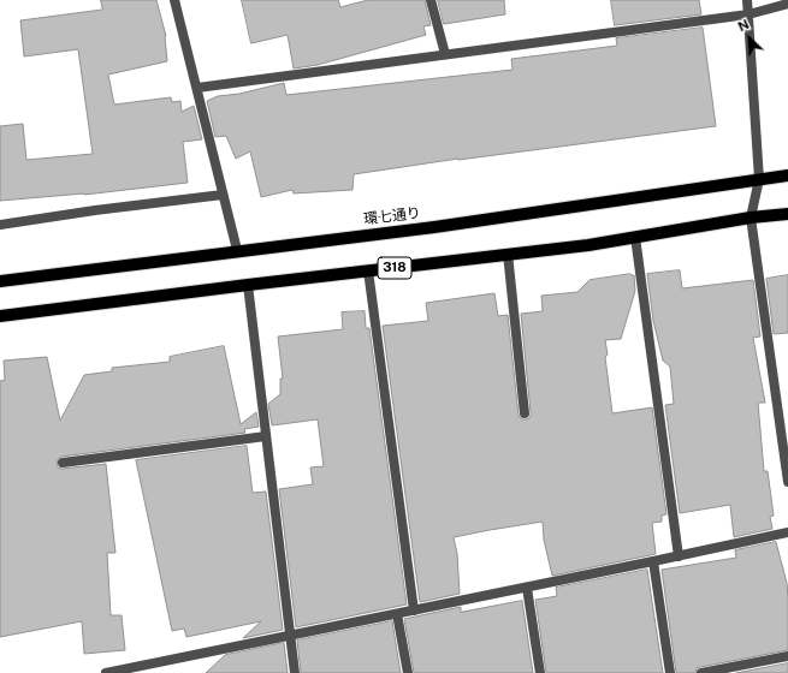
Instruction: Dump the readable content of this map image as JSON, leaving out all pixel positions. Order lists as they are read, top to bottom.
{
  "streets": {
    "main road": ["環七通り", "318"]
  },
  "north": "top left"
}
